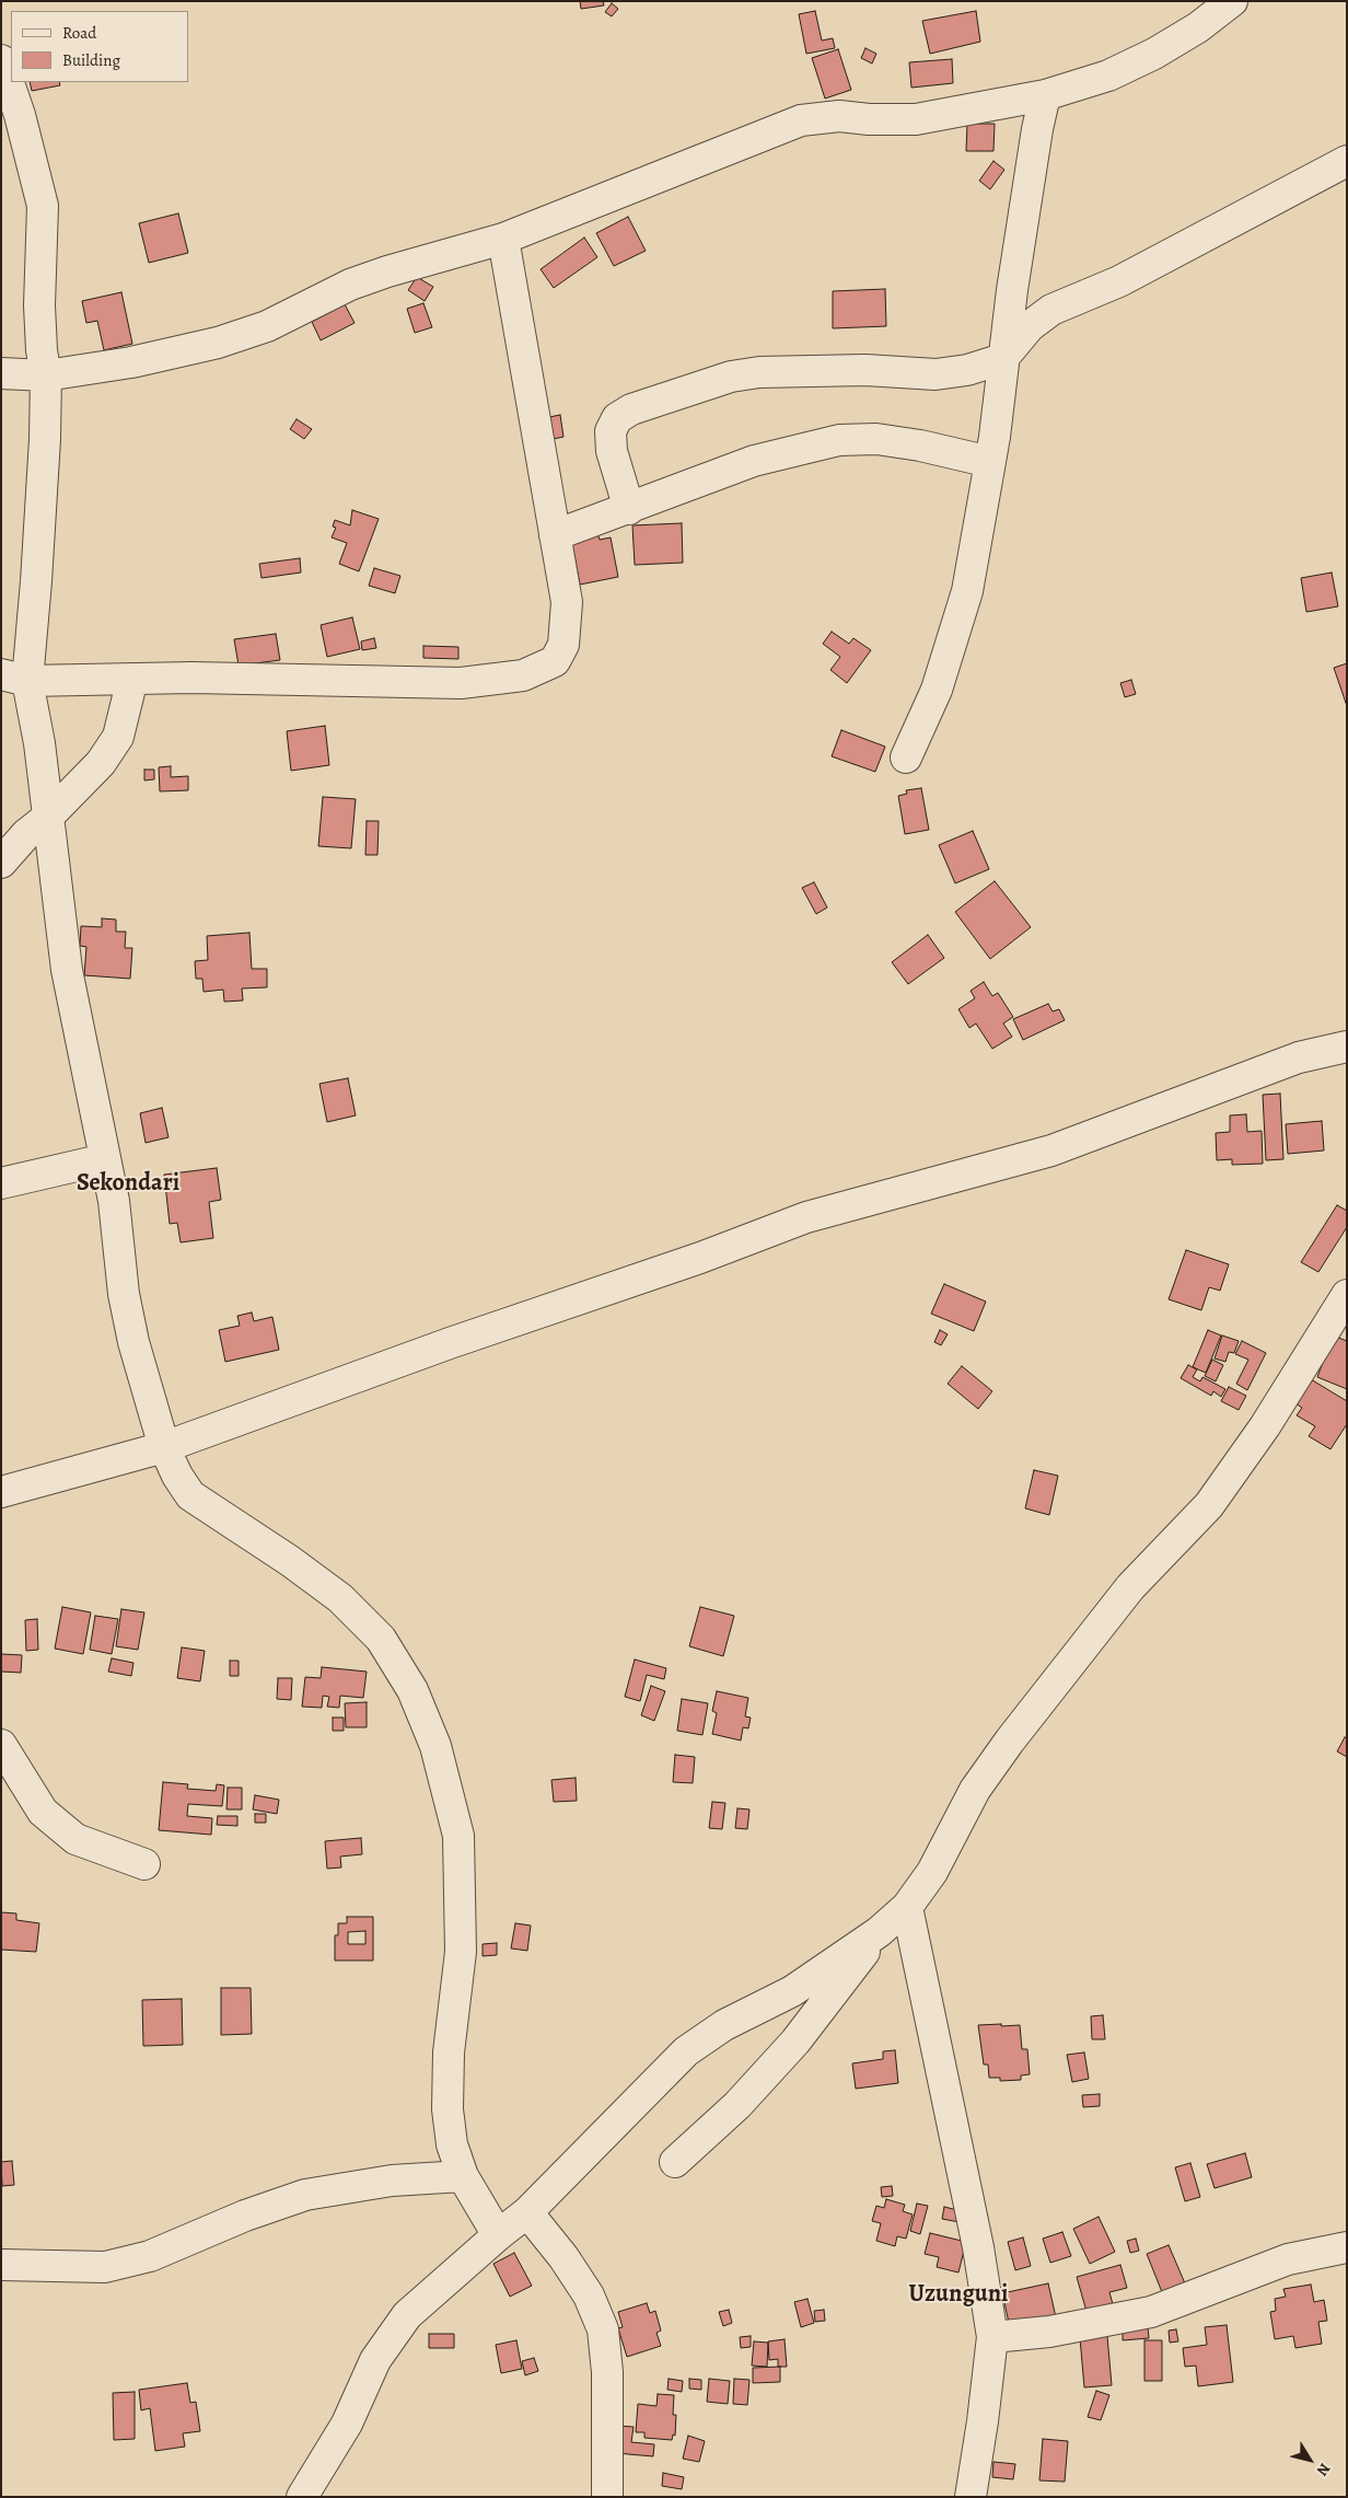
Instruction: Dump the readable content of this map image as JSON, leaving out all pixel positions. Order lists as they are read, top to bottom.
{
  "districts": ["Sekondari", "Uzunguni"],
  "legend": ["Road", "Building"],
  "north": "bottom right"
}
